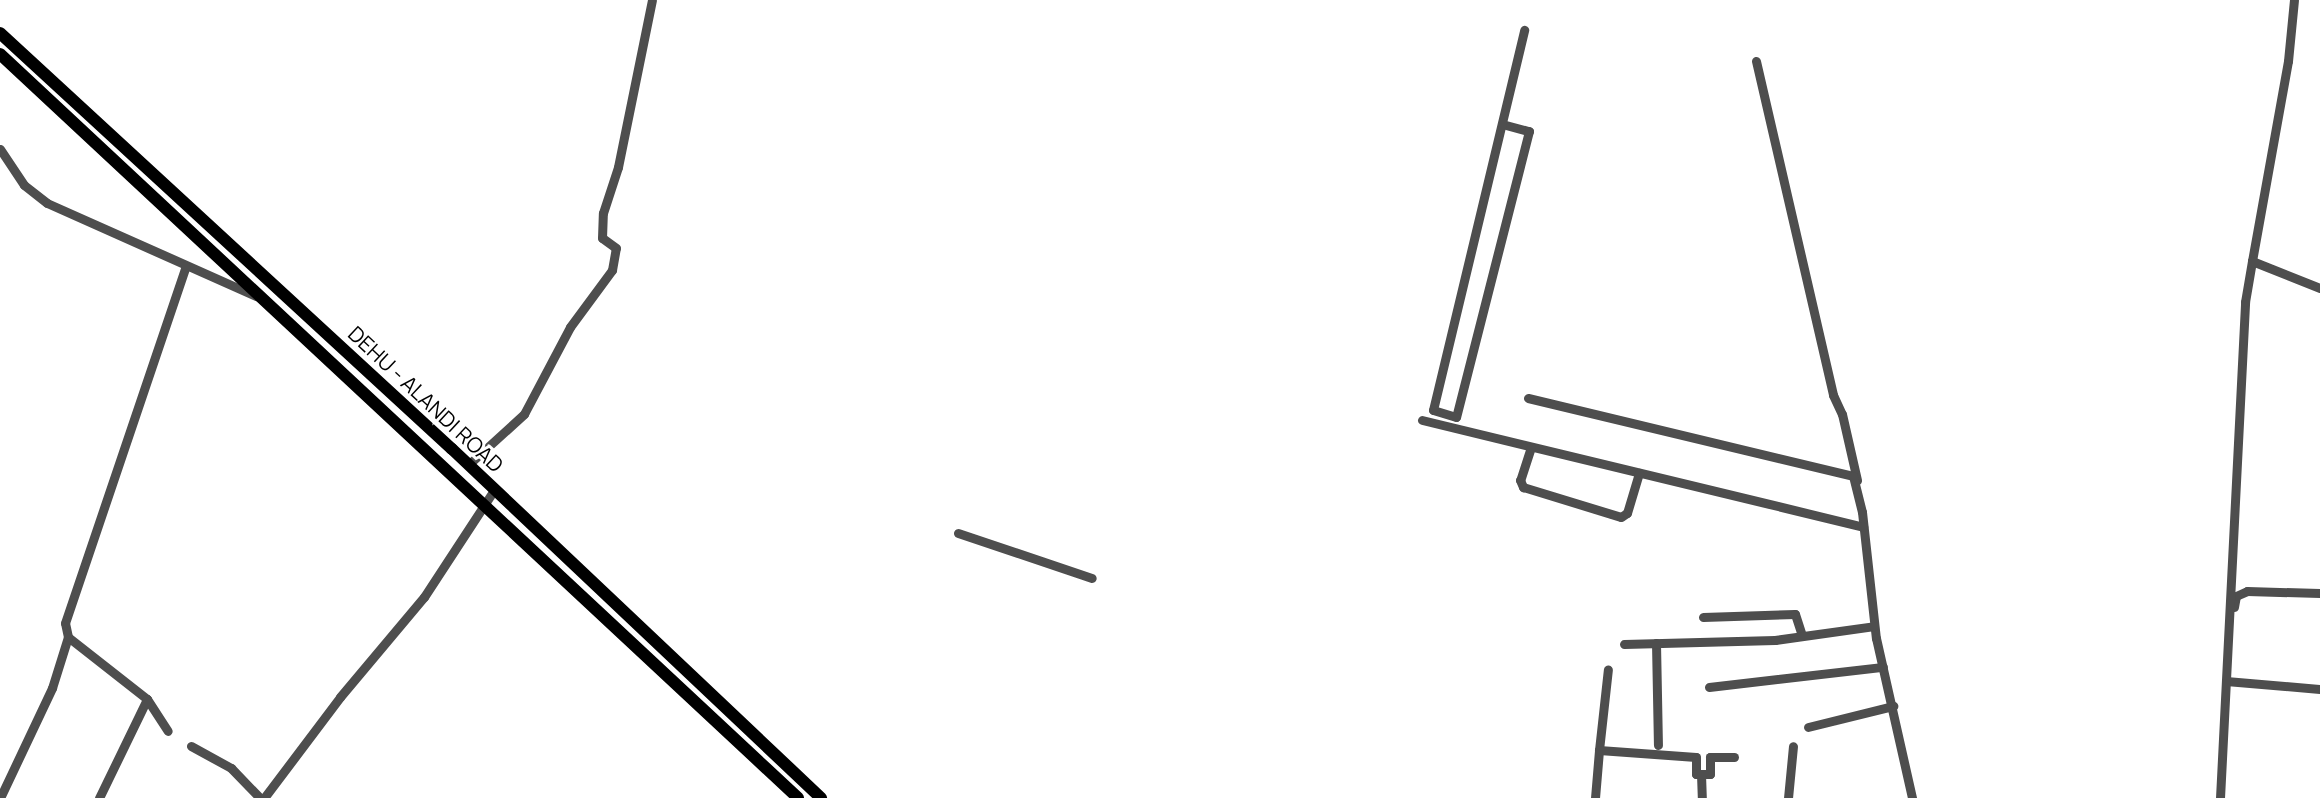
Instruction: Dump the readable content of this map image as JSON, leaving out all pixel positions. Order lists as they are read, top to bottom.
{
  "streets": {
    "main road": ["DEHU - ALANDI ROAD"]
  }
}
